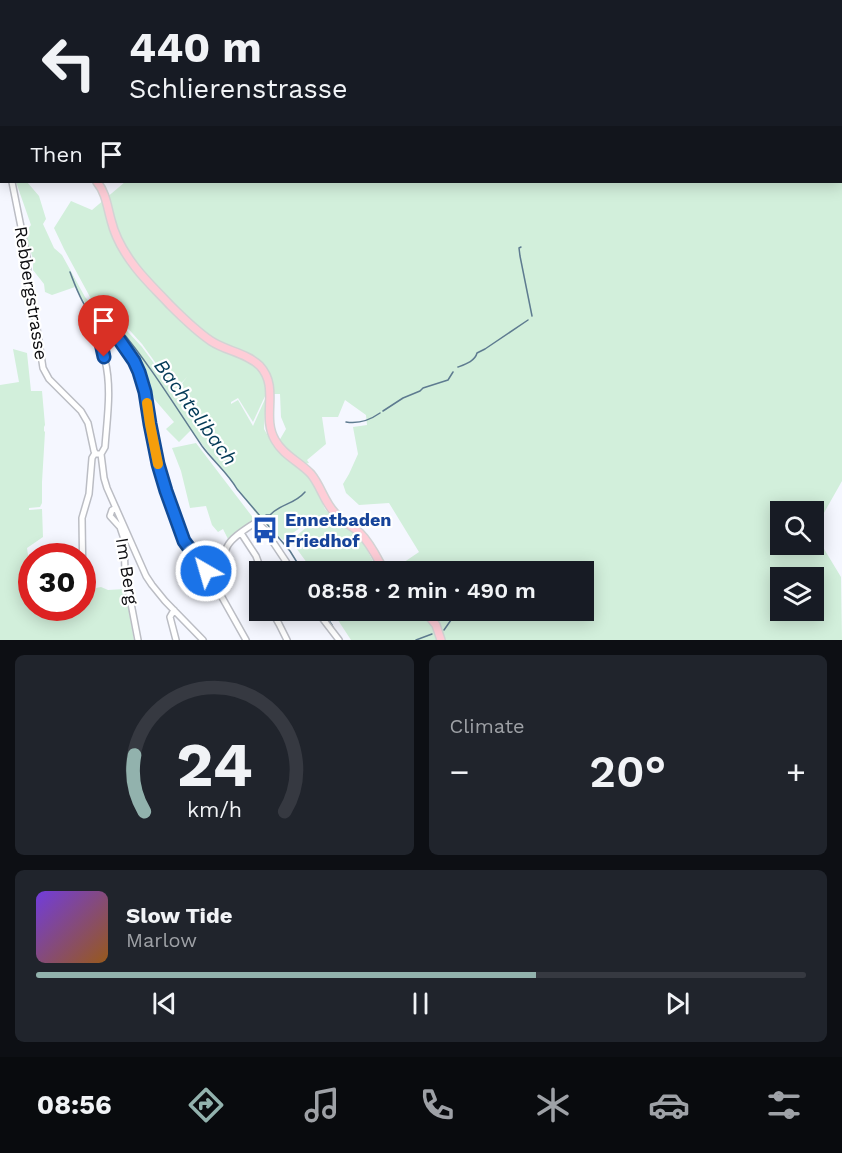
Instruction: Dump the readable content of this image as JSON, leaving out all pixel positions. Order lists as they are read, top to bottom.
{
  "streets": {
    "street": ["Rebbergstrasse", "Im Berg"]
  },
  "crossings": [
    ["Rebbergstrasse", "Im Berg"]
  ],
  "water": ["Bachtelibach"],
  "places": {
    "bus stop": ["Ennetbaden Friedhof"]
  },
  "page": {
    "turn": ["440 m", "Schlierenstrasse"],
    "then": "Then",
    "limit": "30",
    "trip": "08:58 · 2 min · 490 m",
    "tile": "Climate",
    "heat": ["−", "20°", "+"],
    "song": ["Slow Tide", "Marlow"],
    "tabs": "08:56",
    "gauge": ["24", "km/h"]
  }
}
